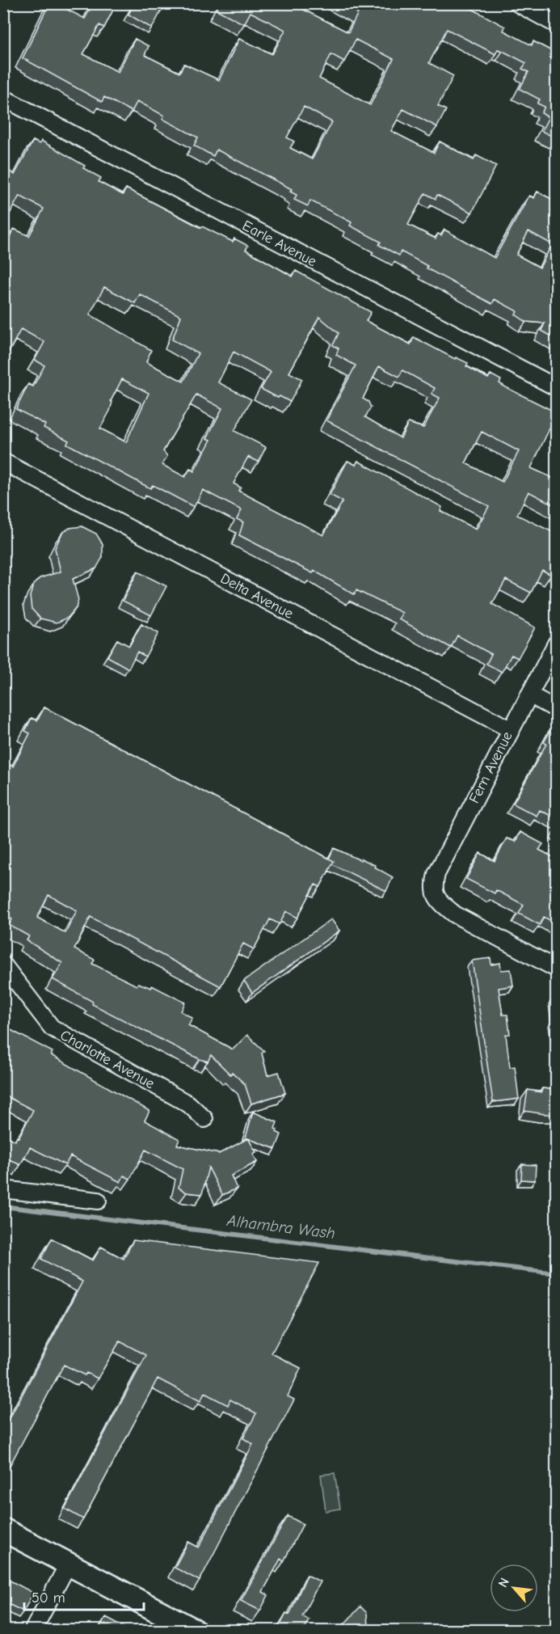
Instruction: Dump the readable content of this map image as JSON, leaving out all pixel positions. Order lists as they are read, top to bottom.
{
  "streets": {
    "street": [
      "Earle Avenue",
      "Delta Avenue",
      "Fern Avenue",
      "Charlotte Avenue"
    ]
  },
  "crossings": [
    ["Delta Avenue", "Fern Avenue"]
  ],
  "water": ["Alhambra Wash"],
  "scale_bar": "50 m",
  "north": "top left"
}
